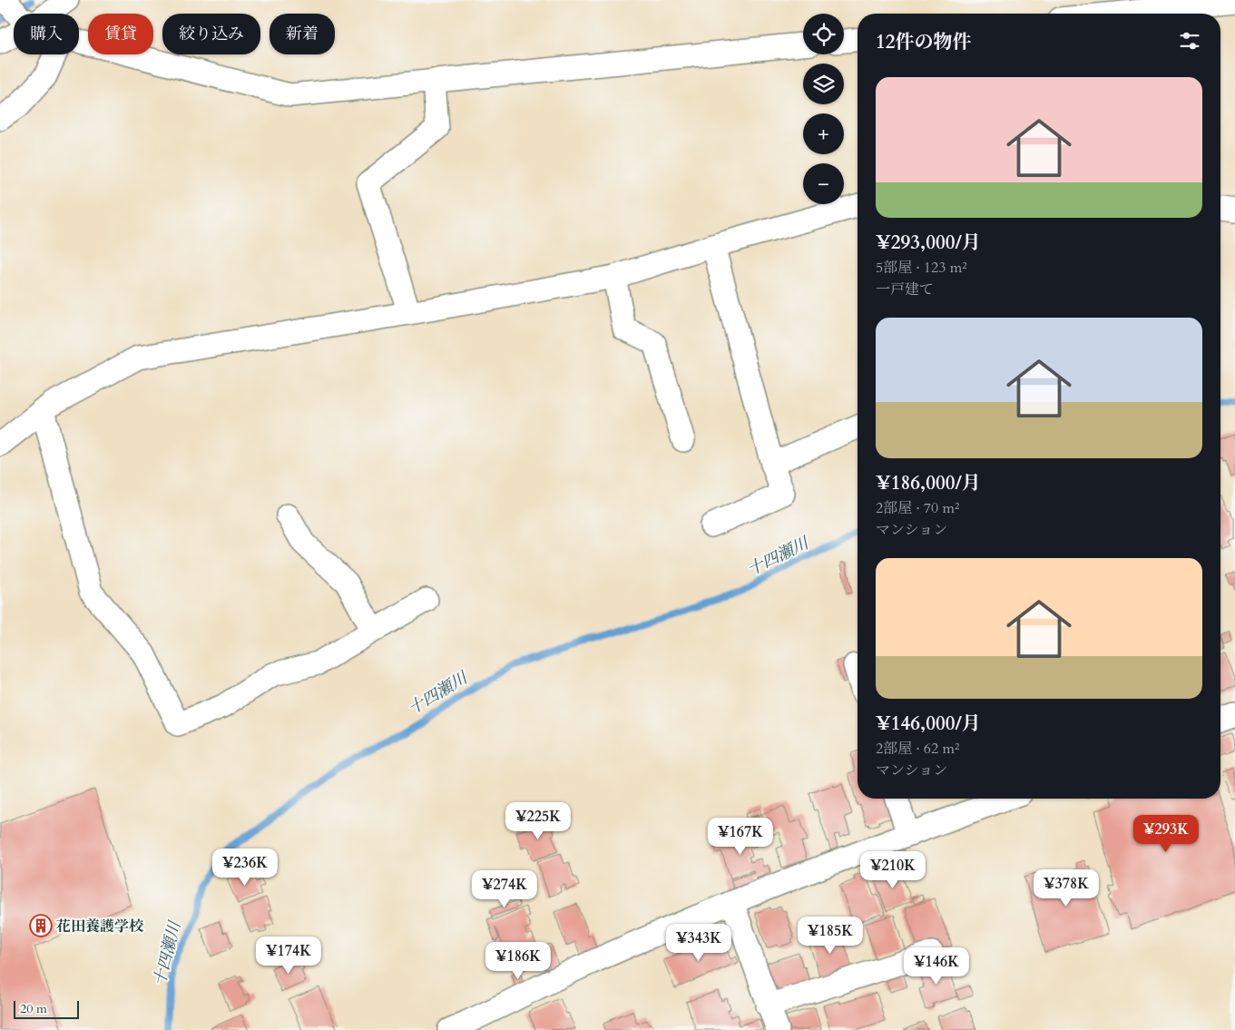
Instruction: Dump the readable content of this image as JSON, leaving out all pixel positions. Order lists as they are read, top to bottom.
{
  "water": ["十四瀬川"],
  "places": {
    "building": ["花田養護学校"]
  },
  "scale_bar": "20 m",
  "page": {
    "map_buttons": ["+", "−"],
    "chip": [
      "購入",
      "賃貸",
      "絞り込み",
      "新着"
    ],
    "heading": "12件の物件",
    "list": [
      {
        "name": "¥293,000/月",
        "note": "5部屋 · 123 m² · 一戸建て"
      },
      {
        "name": "¥186,000/月",
        "note": "2部屋 · 70 m² · マンション"
      },
      {
        "name": "¥146,000/月",
        "note": "2部屋 · 62 m² · マンション"
      }
    ],
    "price": [
      "¥225K",
      "¥293K",
      "¥167K",
      "¥236K",
      "¥210K",
      "¥378K",
      "¥274K",
      "¥185K",
      "¥343K",
      "¥174K",
      "¥186K",
      "¥146K"
    ],
    "scale": "20 m"
  }
}
